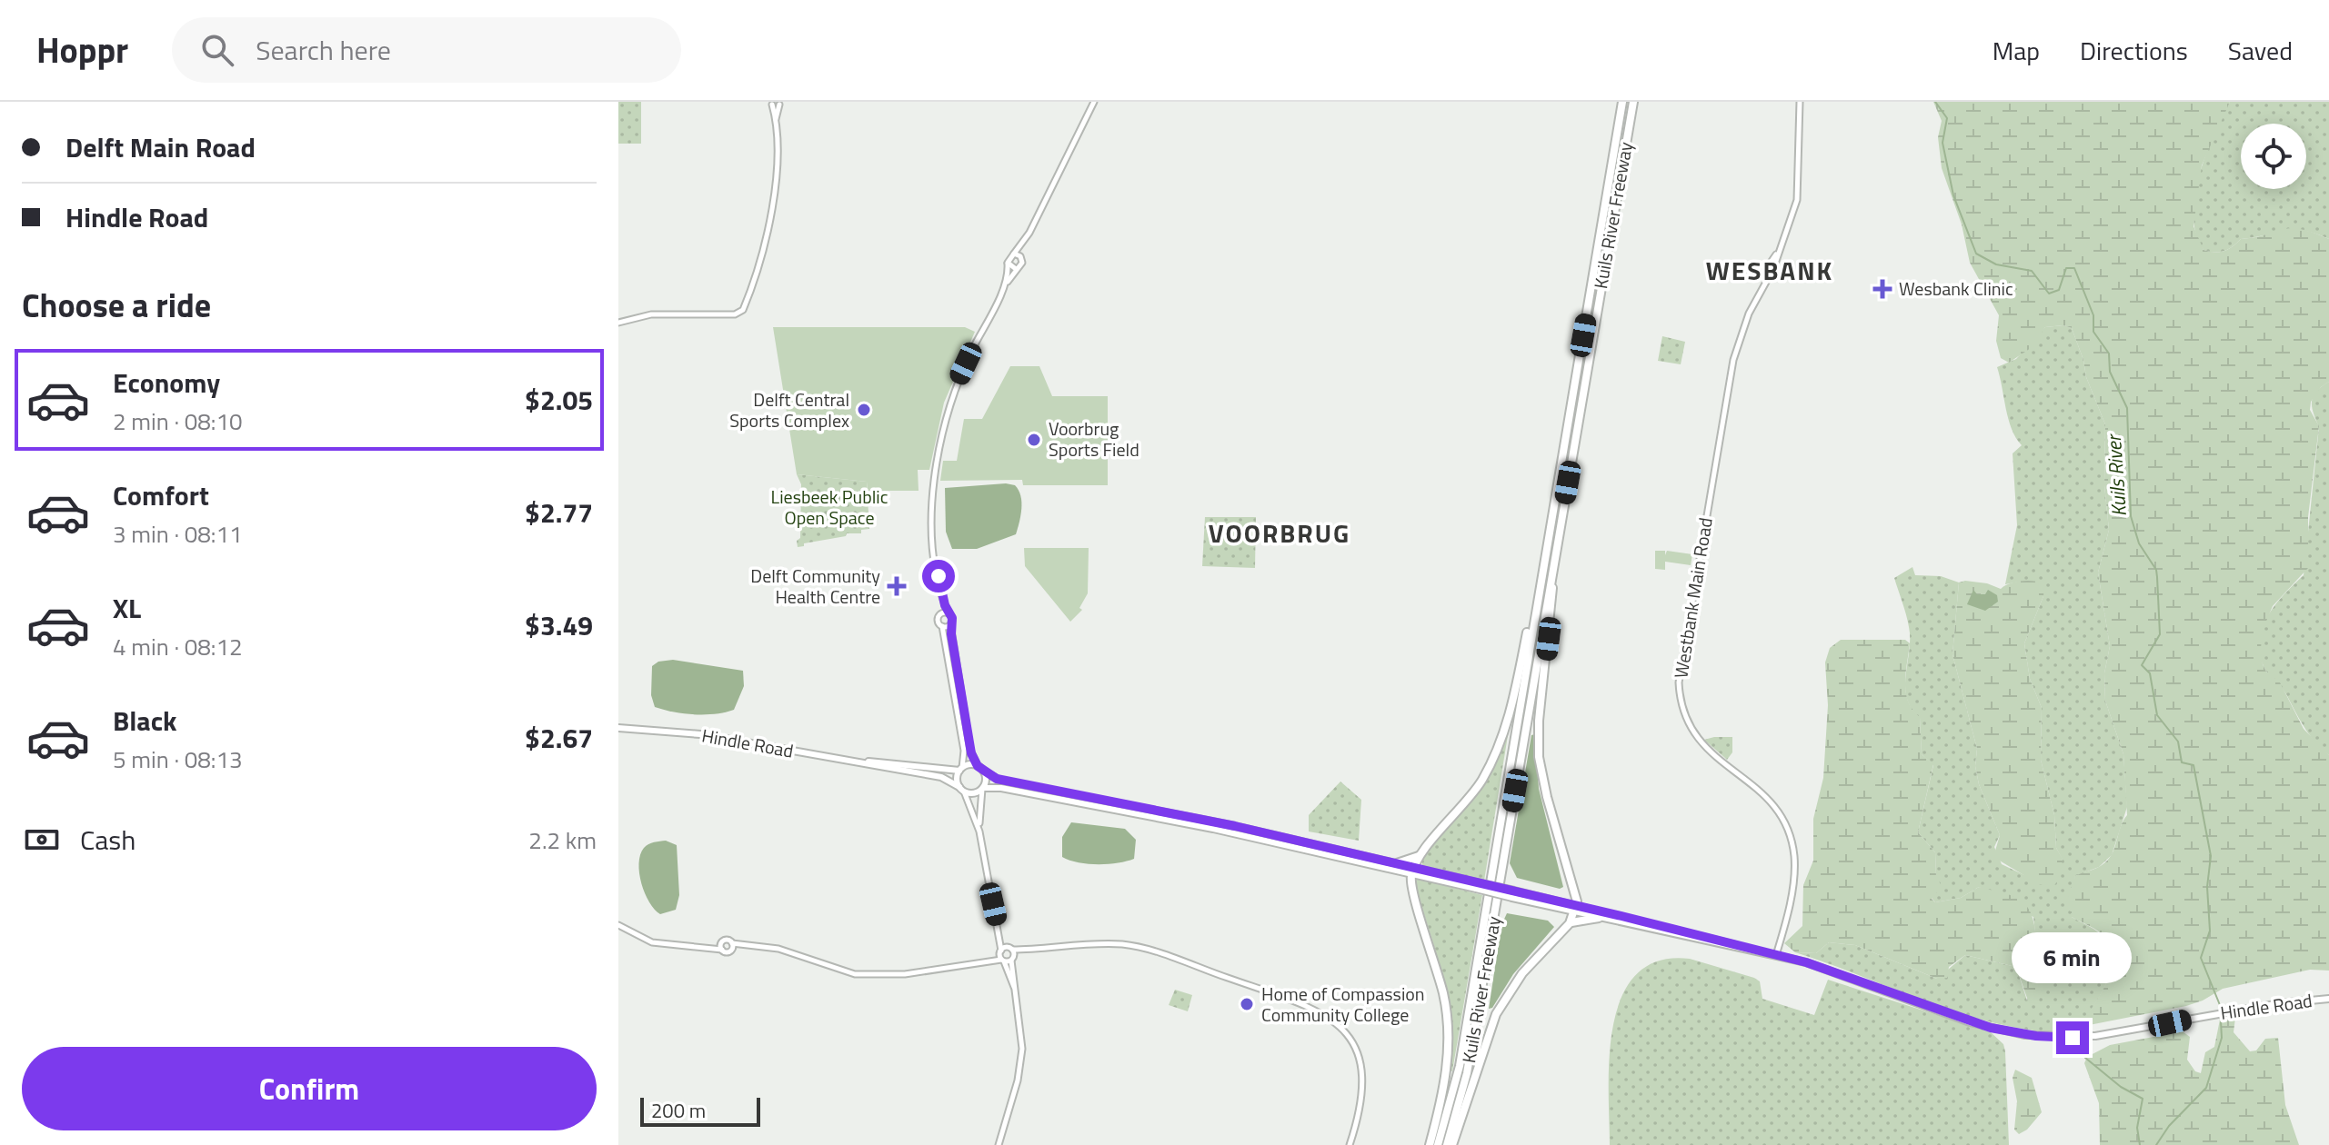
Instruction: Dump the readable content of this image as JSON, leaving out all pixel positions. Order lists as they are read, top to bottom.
{
  "streets": {
    "highway": ["Kuils River Freeway"],
    "main road": ["Hindle Road"],
    "street": ["Westbank Main Road"]
  },
  "crossings": [
    ["Westbank Main Road", "Hindle Road"]
  ],
  "districts": ["WESBANK", "VOORBRUG"],
  "water": ["Kuils River"],
  "parks": ["Liesbeek Public Open Space"],
  "places": {
    "health": ["Wesbank Clinic", "Delft Community Health Centre"],
    "other": ["Delft Central Sports Complex", "Voorbrug Sports Field", "Home of Compassion Community College"]
  },
  "scale_bar": "200 m",
  "page": {
    "header": "Hoppr",
    "search": "Search here",
    "nav": ["Map", "Directions", "Saved"],
    "banner": ["Delft Main Road", "Hindle Road"],
    "heading": "Choose a ride",
    "list": [
      {
        "name": "Economy",
        "note": "2 min · 08:10",
        "value": "$2.05"
      },
      {
        "name": "Comfort",
        "note": "3 min · 08:11",
        "value": "$2.77"
      },
      {
        "name": "XL",
        "note": "4 min · 08:12",
        "value": "$3.49"
      },
      {
        "name": "Black",
        "note": "5 min · 08:13",
        "value": "$2.67"
      }
    ],
    "pay": ["Cash", "2.2 km"],
    "bubble": "6 min",
    "buttons": "Confirm",
    "scale": "200 m"
  }
}
